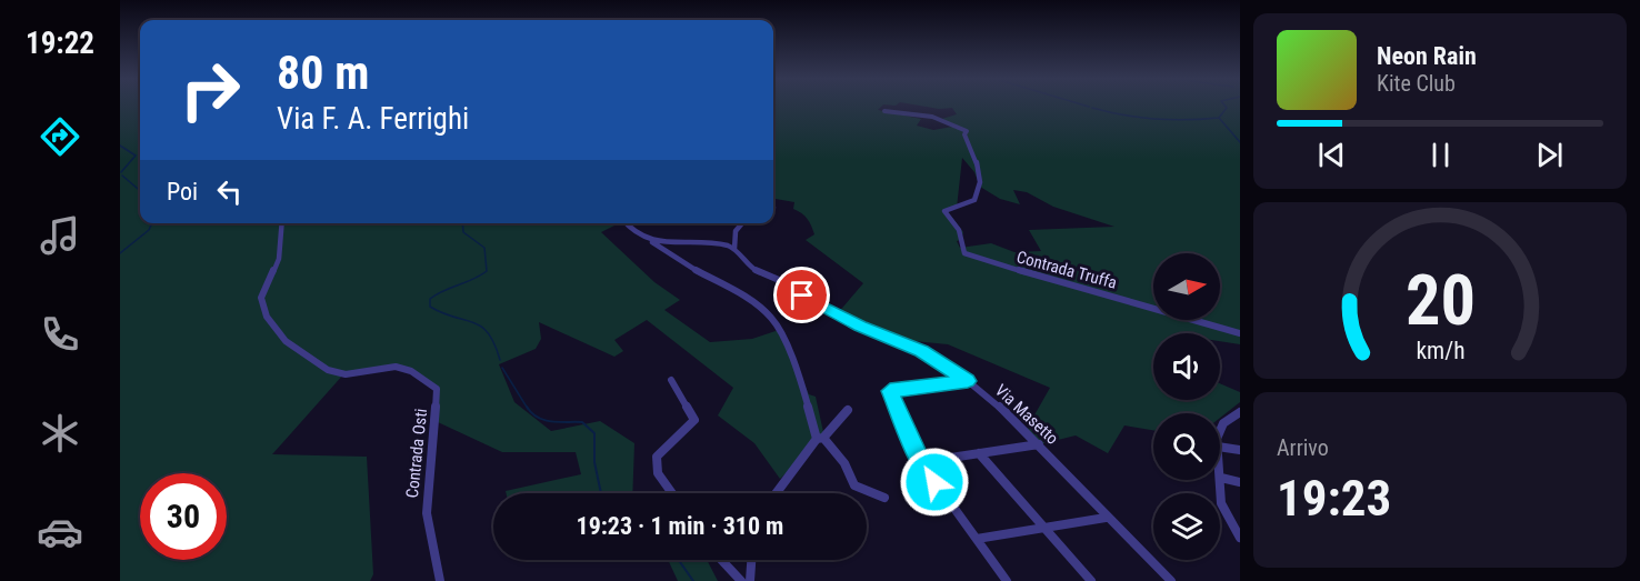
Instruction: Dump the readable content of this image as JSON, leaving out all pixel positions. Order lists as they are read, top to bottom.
{
  "streets": {
    "street": ["Contrada Truffa", "Via Masetto", "Contrada Osti"]
  },
  "north": "right",
  "page": {
    "tabs": "19:22",
    "turn": ["80 m", "Via F. A. Ferrighi"],
    "song": ["Neon Rain", "Kite Club"],
    "then": "Poi",
    "tile": ["Arrivo", "19:23"],
    "limit": "30",
    "trip": "19:23 · 1 min · 310 m",
    "gauge": ["20", "km/h"]
  }
}
